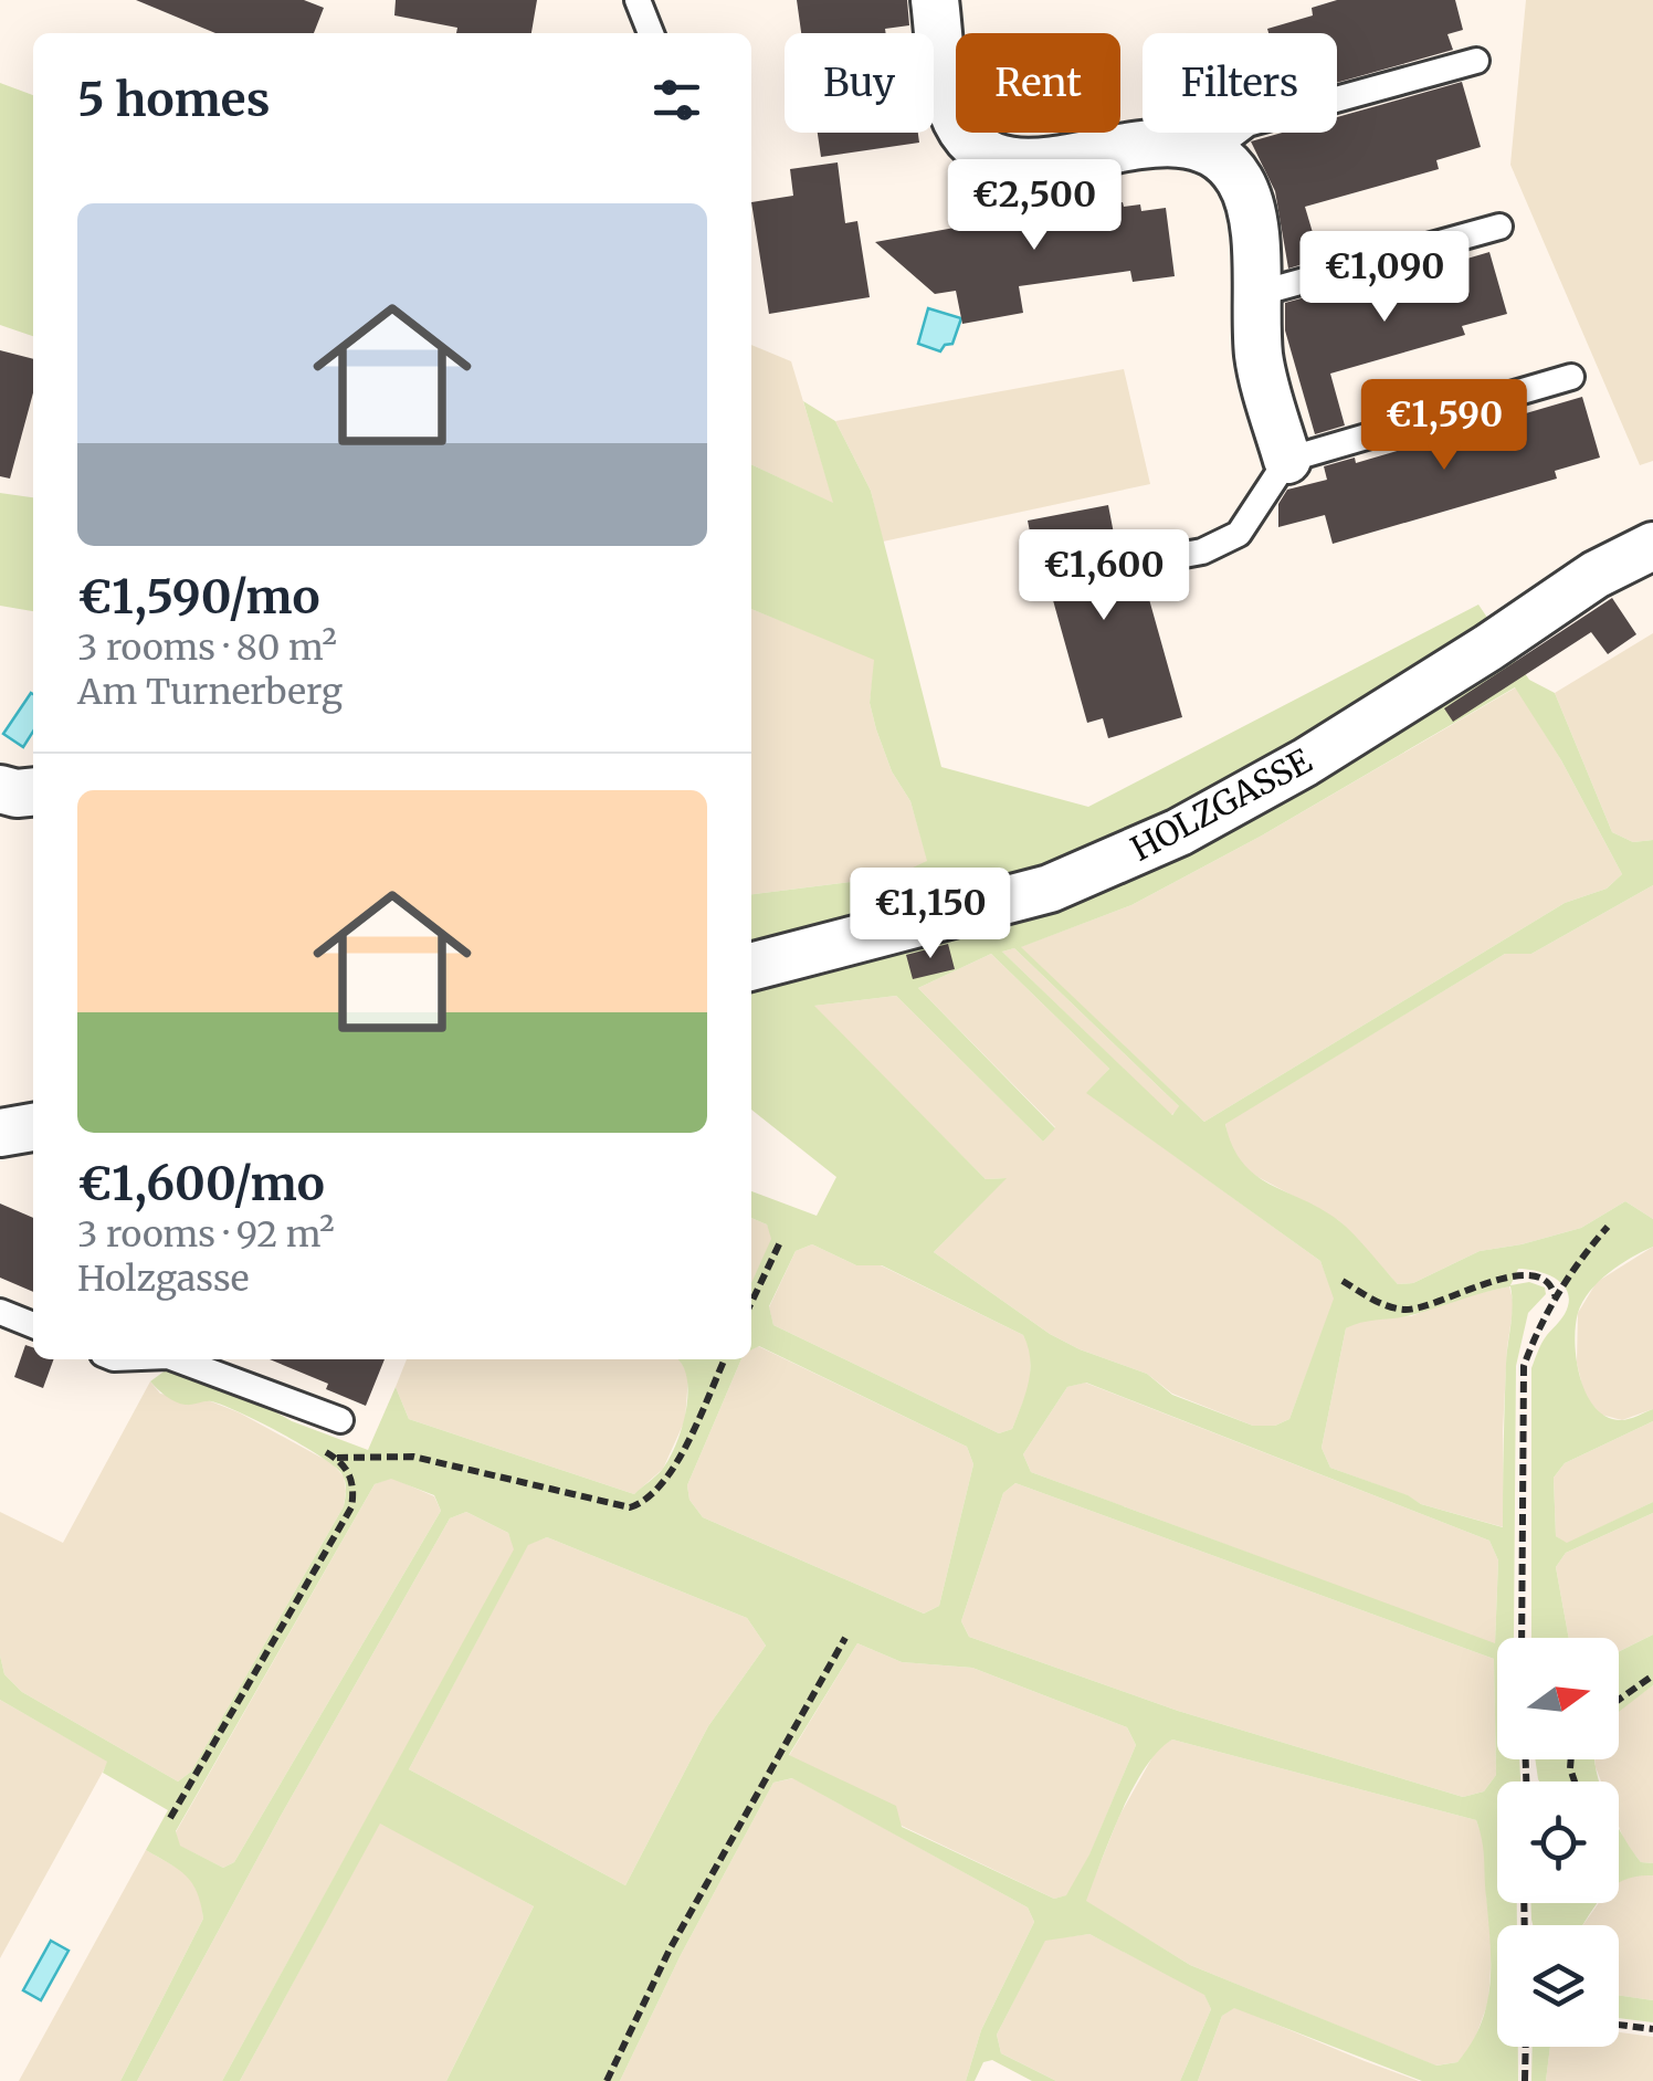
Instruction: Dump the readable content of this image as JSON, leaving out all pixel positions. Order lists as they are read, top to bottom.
{
  "streets": {
    "street": ["HOLZGASSE"]
  },
  "north": "right",
  "page": {
    "chip": ["Buy", "Rent", "Filters"],
    "heading": "5 homes",
    "price": [
      "€2,500",
      "€1,090",
      "€1,590",
      "€1,600",
      "€1,150"
    ],
    "list": [
      {
        "name": "€1,590/mo",
        "note": "3 rooms · 80 m² · Am Turnerberg"
      },
      {
        "name": "€1,600/mo",
        "note": "3 rooms · 92 m² · Holzgasse"
      }
    ]
  }
}
